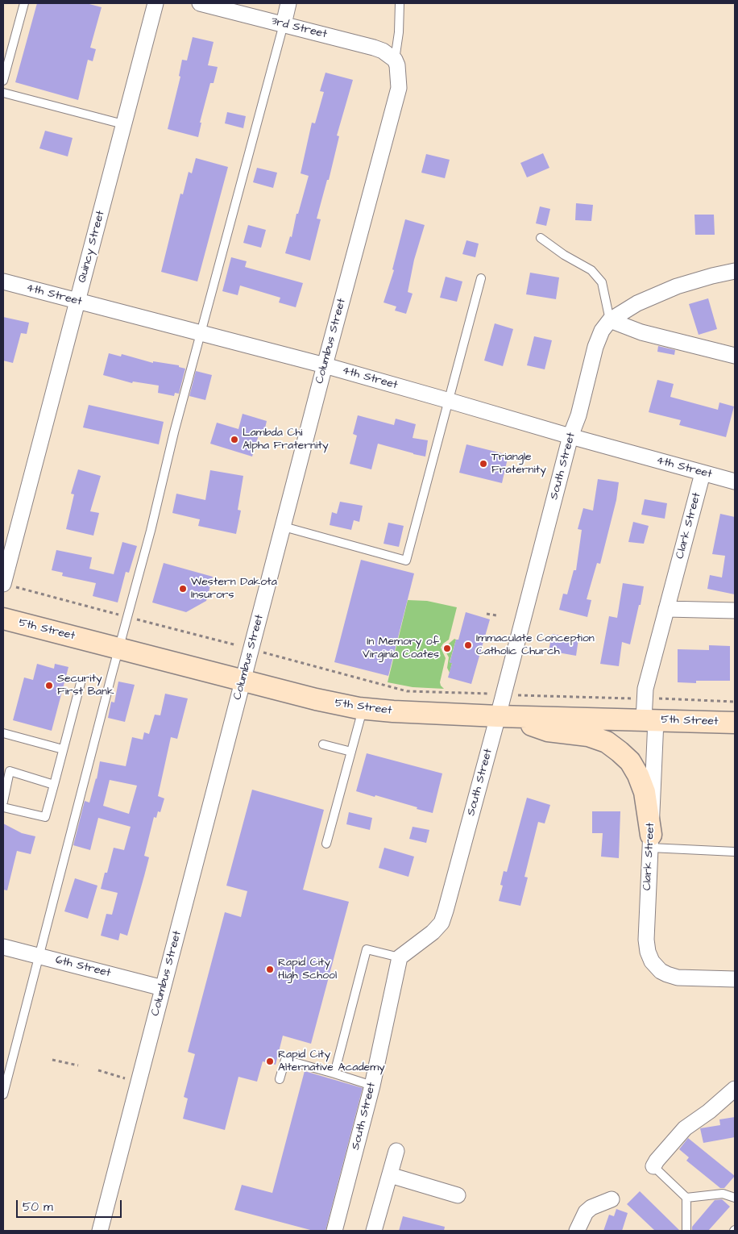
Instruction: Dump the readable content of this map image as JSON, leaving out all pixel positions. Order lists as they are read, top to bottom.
{
  "streets": {
    "main road": ["5th Street"],
    "street": [
      "3rd Street",
      "Quincy Street",
      "4th Street",
      "Columbus Street",
      "South Street",
      "Clark Street",
      "6th Street"
    ]
  },
  "crossings": [
    ["3rd Street", "Columbus Street"],
    ["Quincy Street", "4th Street"],
    ["4th Street", "Columbus Street"],
    ["4th Street", "South Street"],
    ["4th Street", "Clark Street"],
    ["Columbus Street", "5th Street"],
    ["Columbus Street", "6th Street"],
    ["South Street", "5th Street"],
    ["Clark Street", "5th Street"]
  ],
  "places": [
    "Lambda Chi Alpha Fraternity",
    "Triangle Fraternity",
    "Western Dakota Insurors",
    "Immaculate Conception Catholic Church",
    "In Memory of Virginia Coates",
    "Security First Bank",
    "Rapid City High School",
    "Rapid City Alternative Academy"
  ],
  "scale_bar": "50 m"
}
